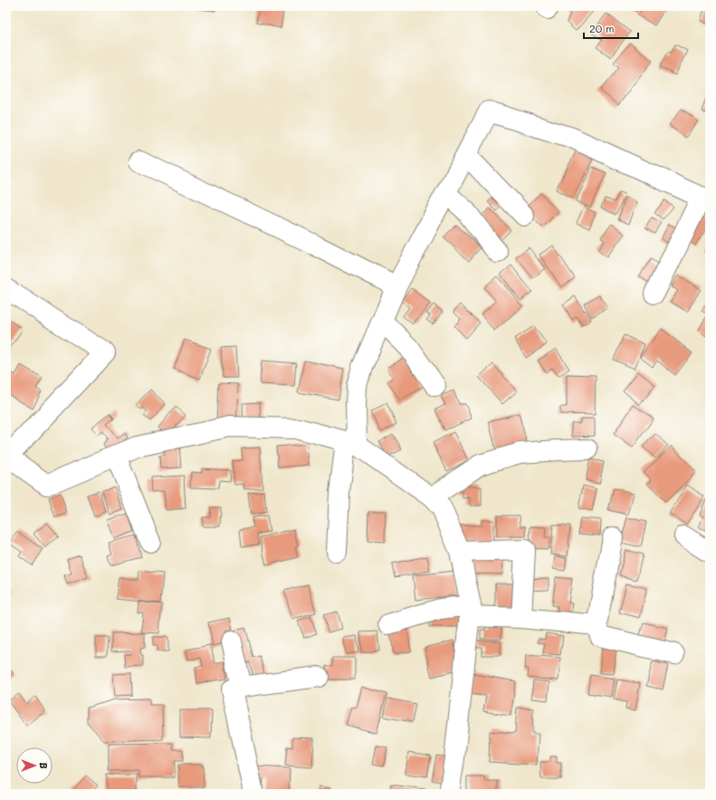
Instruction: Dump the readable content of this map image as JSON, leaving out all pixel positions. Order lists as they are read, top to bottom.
{
  "scale_bar": "20 m",
  "north": "right"
}
